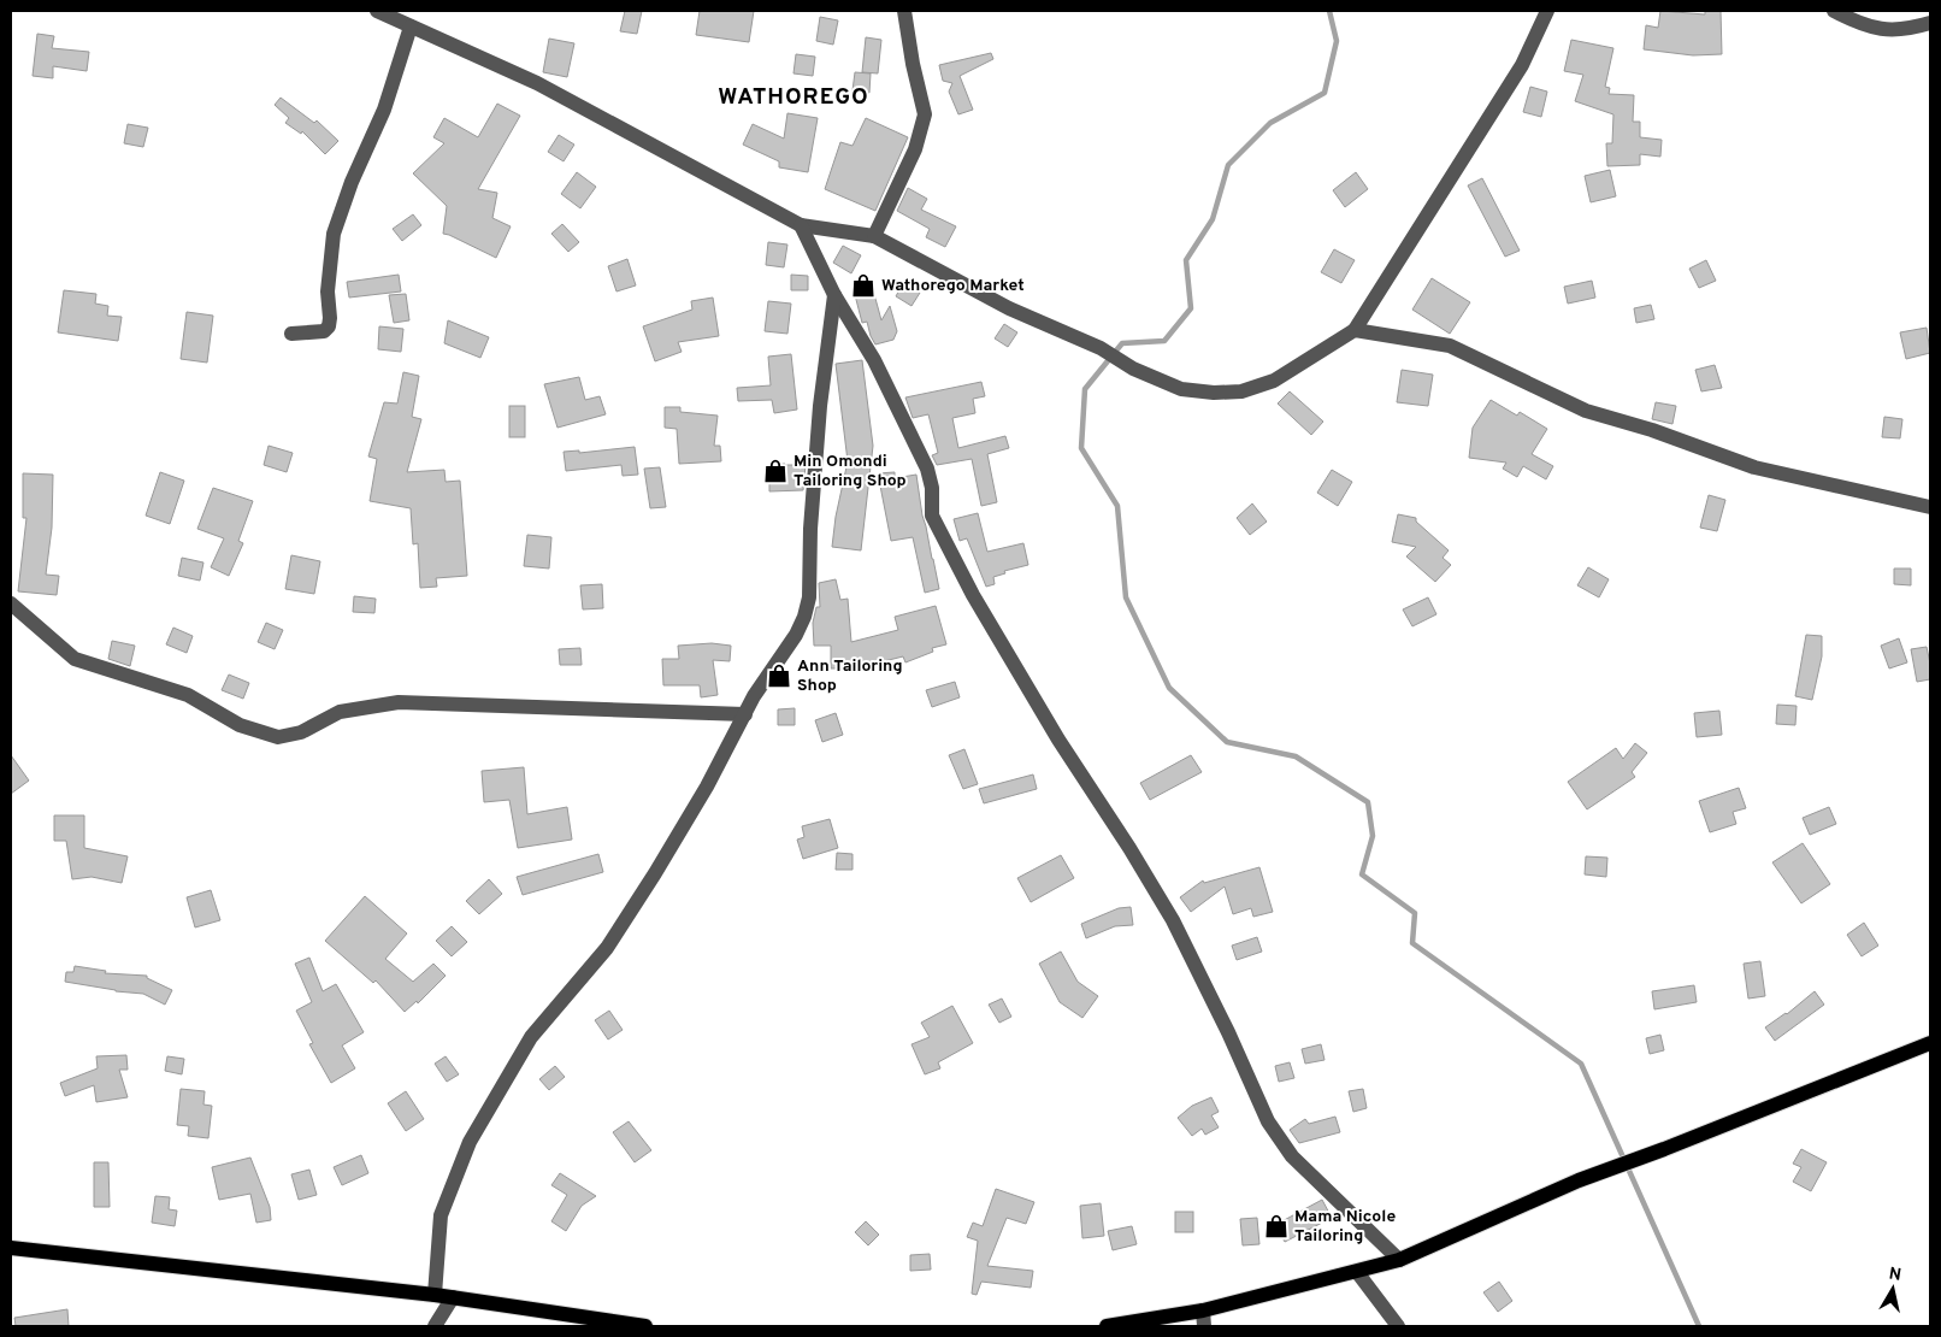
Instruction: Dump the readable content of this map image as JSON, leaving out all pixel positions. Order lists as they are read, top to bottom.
{
  "districts": ["WATHOREGO"],
  "places": {
    "shop": [
      "Wathorego Market",
      "Min Omondi Tailoring Shop",
      "Ann Tailoring Shop",
      "Mama Nicole Tailoring"
    ]
  },
  "north": "top"
}
